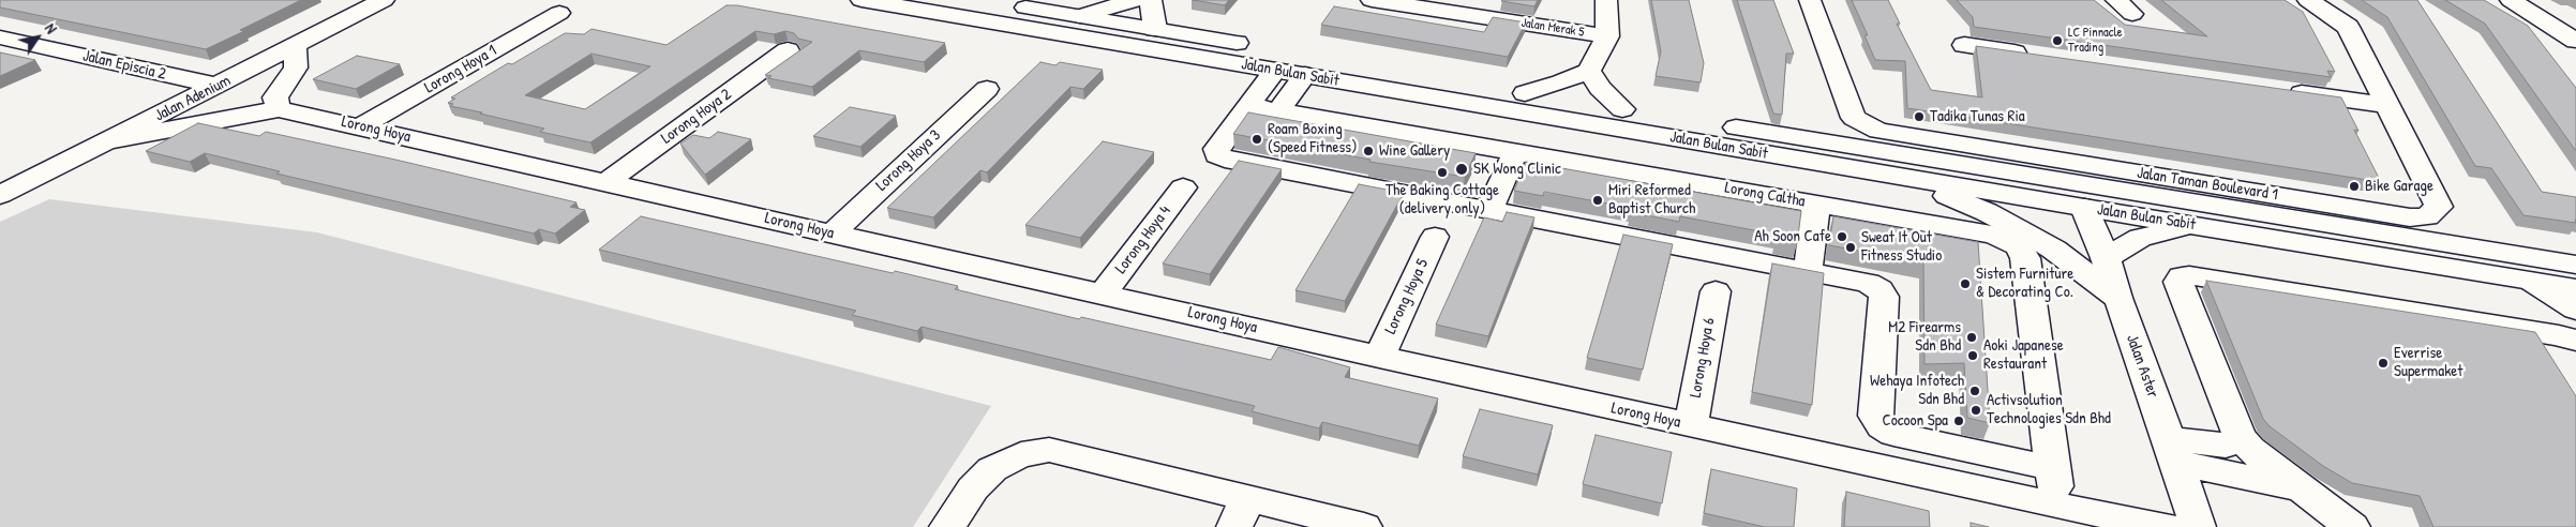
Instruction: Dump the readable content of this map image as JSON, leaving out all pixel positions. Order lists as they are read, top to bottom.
{
  "streets": {
    "street": [
      "Jalan Merak 5",
      "Jalan Episcia 2",
      "Lorong Hoya 1",
      "Jalan Bulan Sabit",
      "Jalan Adenium",
      "Lorong Hoya 2",
      "Lorong Hoya",
      "Lorong Hoya 3",
      "Jalan Taman Boulevard 1",
      "Lorong Caltha",
      "Lorong Hoya 4",
      "Lorong Hoya 5",
      "Lorong Hoya 6",
      "Jalan Aster"
    ]
  },
  "crossings": [
    ["Jalan Episcia 2", "Jalan Adenium"],
    ["Lorong Hoya 1", "Lorong Hoya"],
    ["Jalan Bulan Sabit", "Jalan Aster"],
    ["Jalan Adenium", "Lorong Hoya"],
    ["Lorong Hoya 2", "Lorong Hoya"],
    ["Lorong Hoya", "Lorong Hoya 3"],
    ["Lorong Hoya", "Lorong Caltha"],
    ["Lorong Hoya", "Lorong Hoya 4"],
    ["Lorong Hoya", "Lorong Hoya 5"],
    ["Lorong Hoya", "Lorong Hoya 6"]
  ],
  "places": [
    "LC Pinnacle Trading",
    "Tadika Tunas Ria",
    "Roam Boxing (Speed Fitness)",
    "Wine Gallery",
    "SK Wong Clinic",
    "The Baking Cottage (delivery only)",
    "Bike Garage",
    "Miri Reformed Baptist Church",
    "Ah Soon Cafe",
    "Sweat It Out Fitness Studio",
    "Sistem Furniture & Decorating Co.",
    "M2 Firearms Sdn Bhd",
    "Aoki Japanese Restaurant",
    "Everrise Supermaket",
    "Wehaya Infotech Sdn Bhd",
    "Activsolution Technologies Sdn Bhd",
    "Cocoon Spa"
  ],
  "north": "top right"
}
